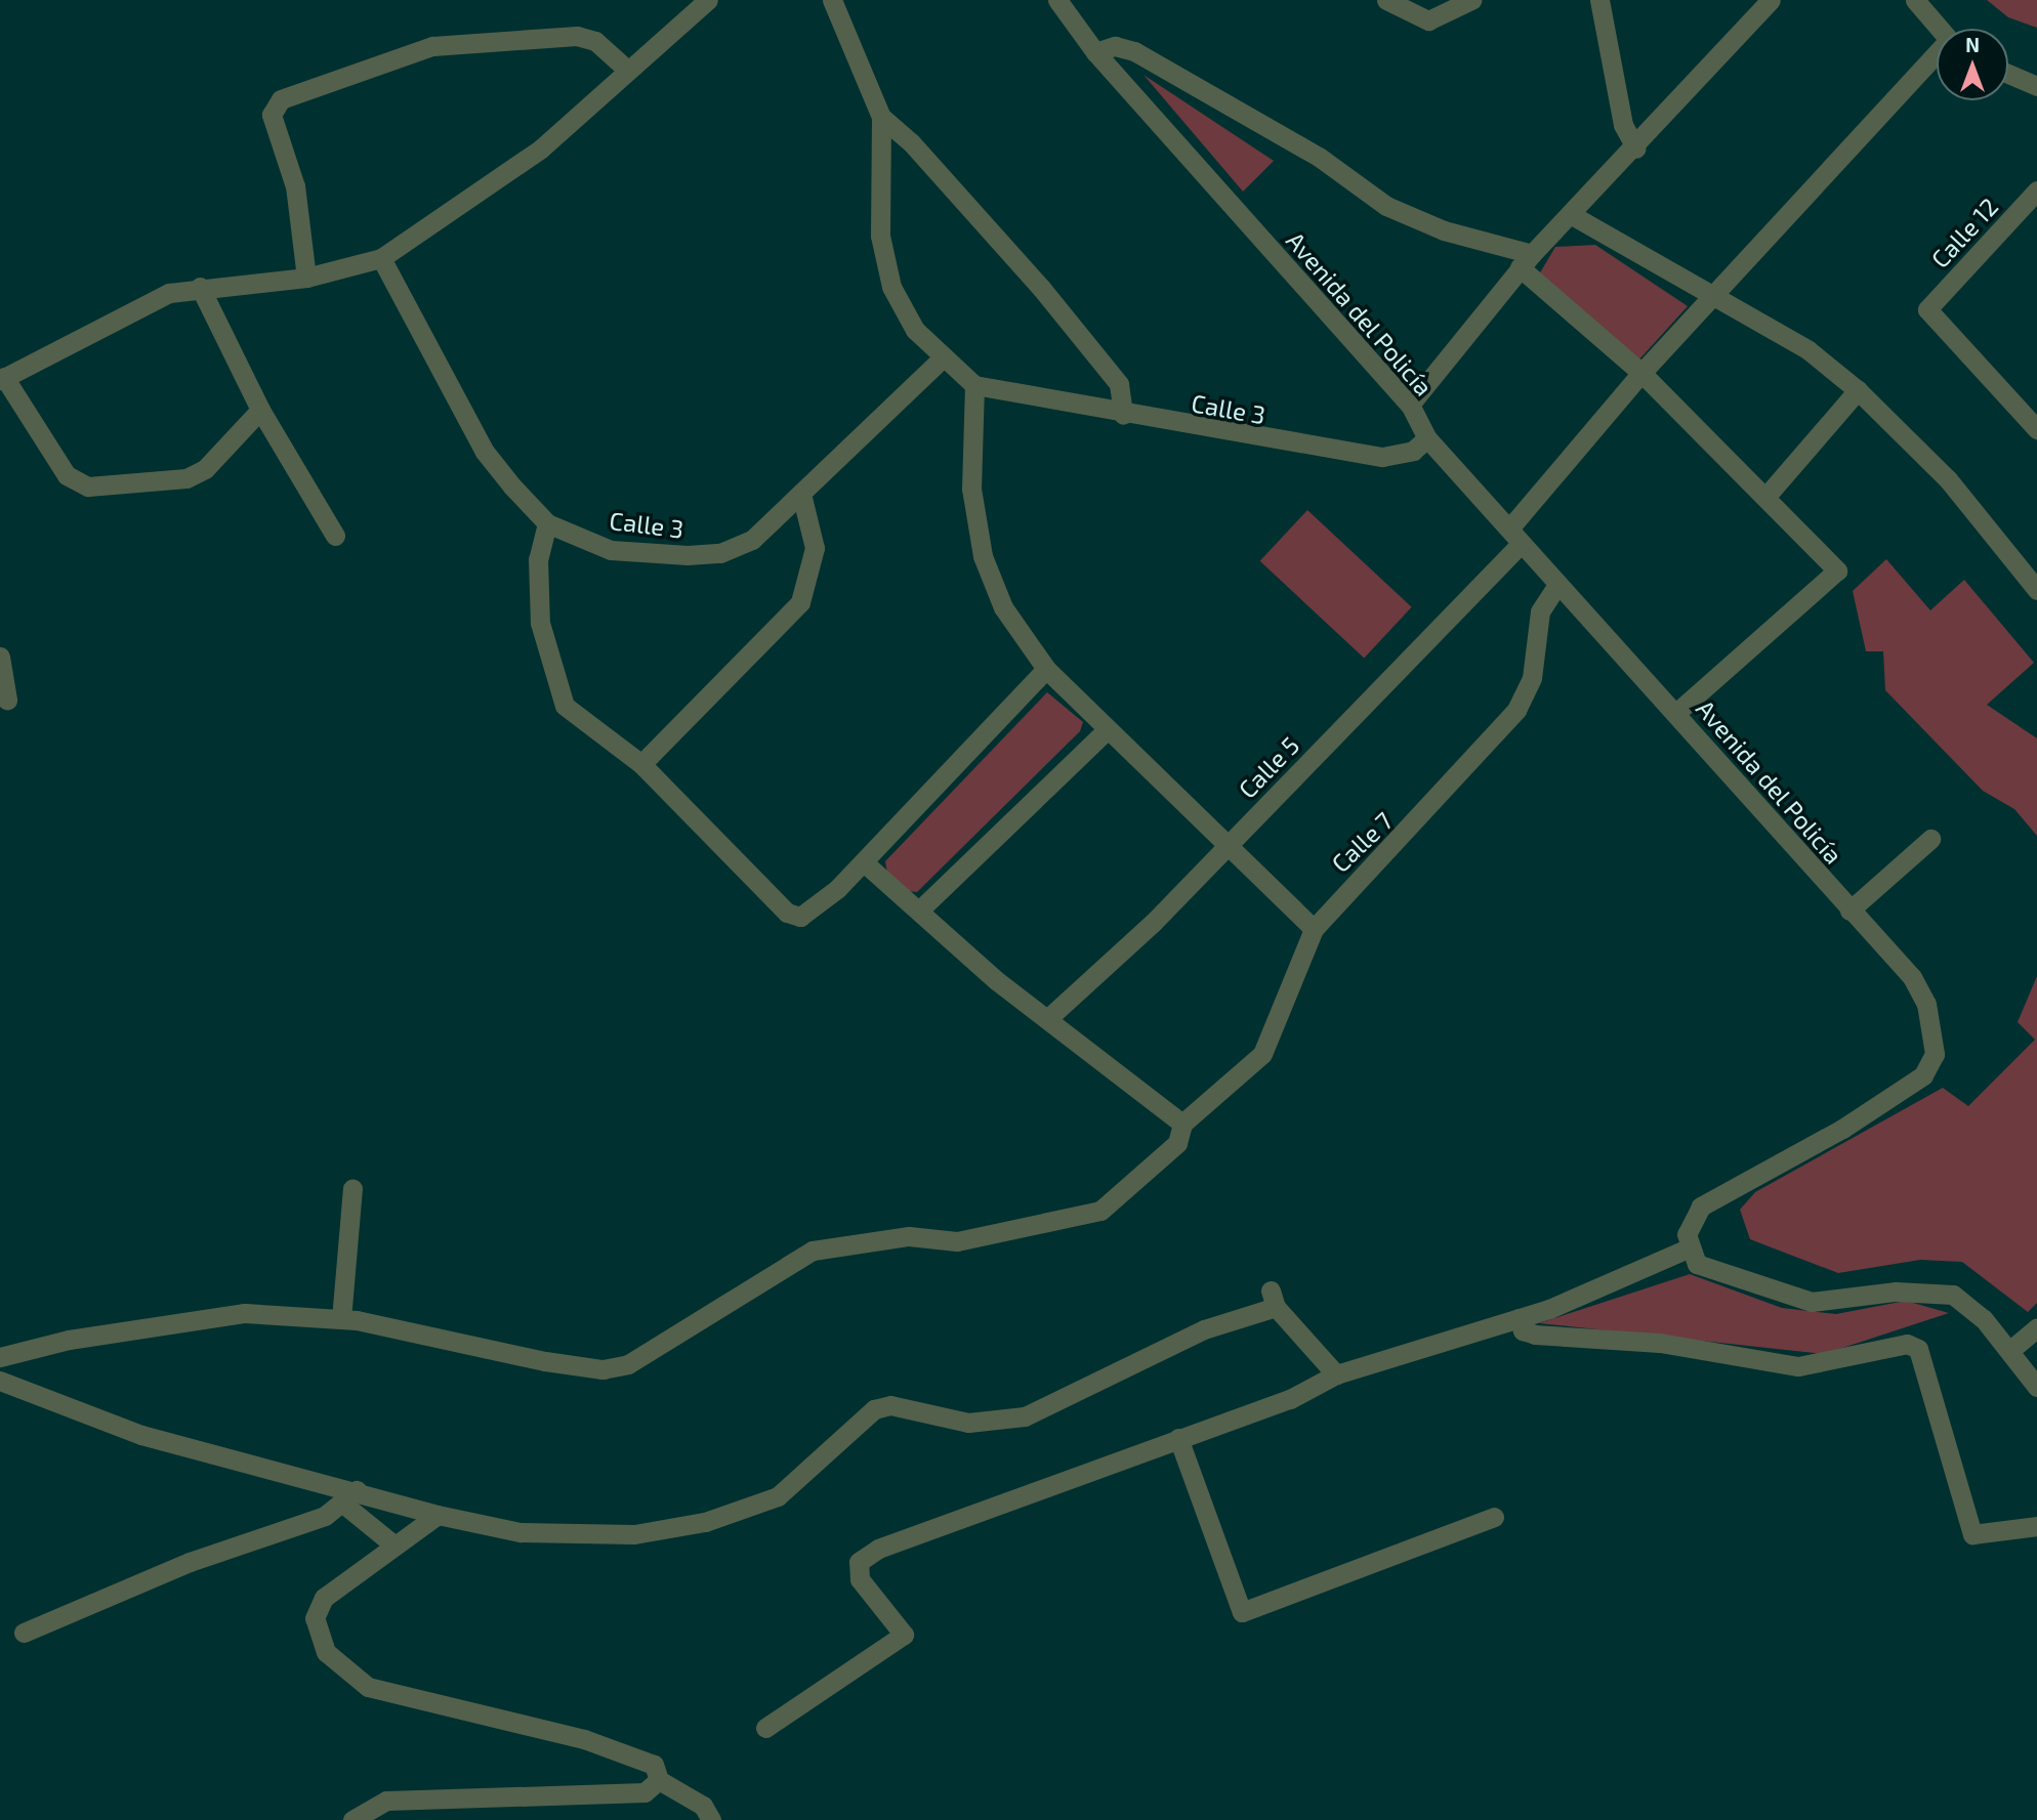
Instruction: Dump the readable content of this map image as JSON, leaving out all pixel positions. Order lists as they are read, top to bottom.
{
  "streets": {
    "street": [
      "Calle 12",
      "Avenida del Policía",
      "Calle 3",
      "Calle 5",
      "Calle 7"
    ]
  },
  "crossings": [
    ["Avenida del Policía", "Calle 3"],
    ["Avenida del Policía", "Calle 5"],
    ["Avenida del Policía", "Calle 7"]
  ],
  "north": "top"
}
